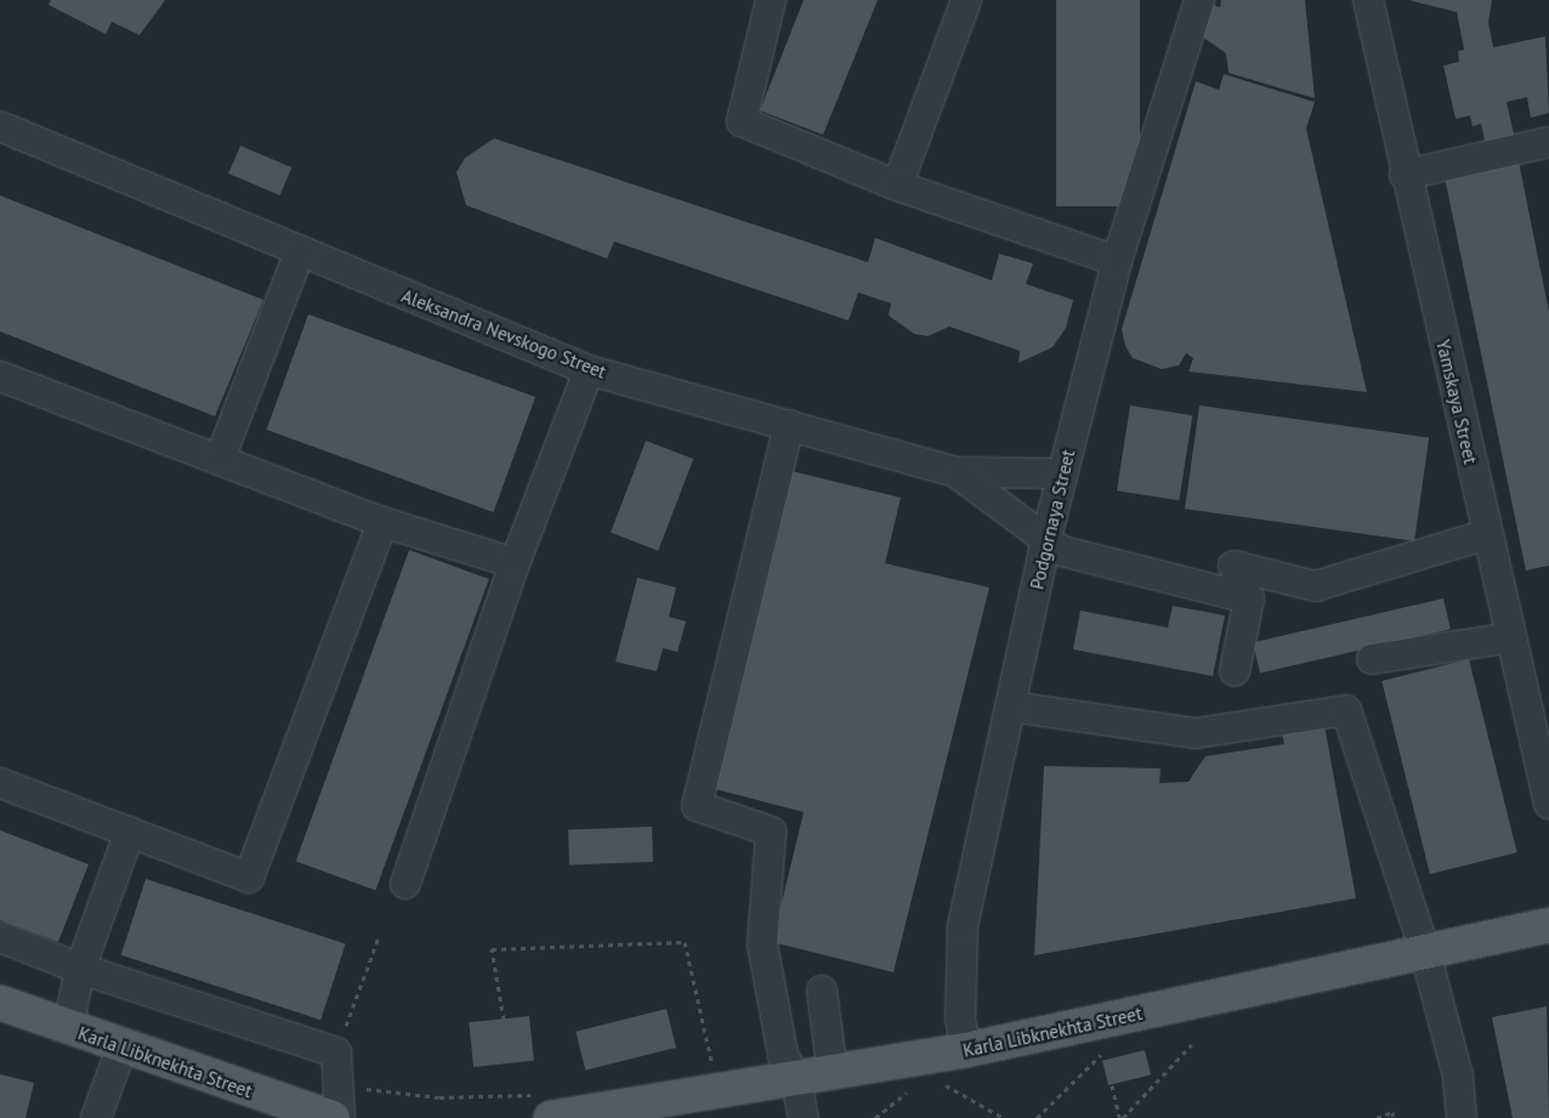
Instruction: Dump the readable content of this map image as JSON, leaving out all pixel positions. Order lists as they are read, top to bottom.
{
  "streets": {
    "main road": ["Karla Libknekhta Street"],
    "street": ["Aleksandra Nevskogo Street", "Yamskaya Street", "Podgornaya Street"]
  },
  "crossings": [
    ["Aleksandra Nevskogo Street", "Podgornaya Street"],
    ["Podgornaya Street", "Karla Libknekhta Street"]
  ]
}
